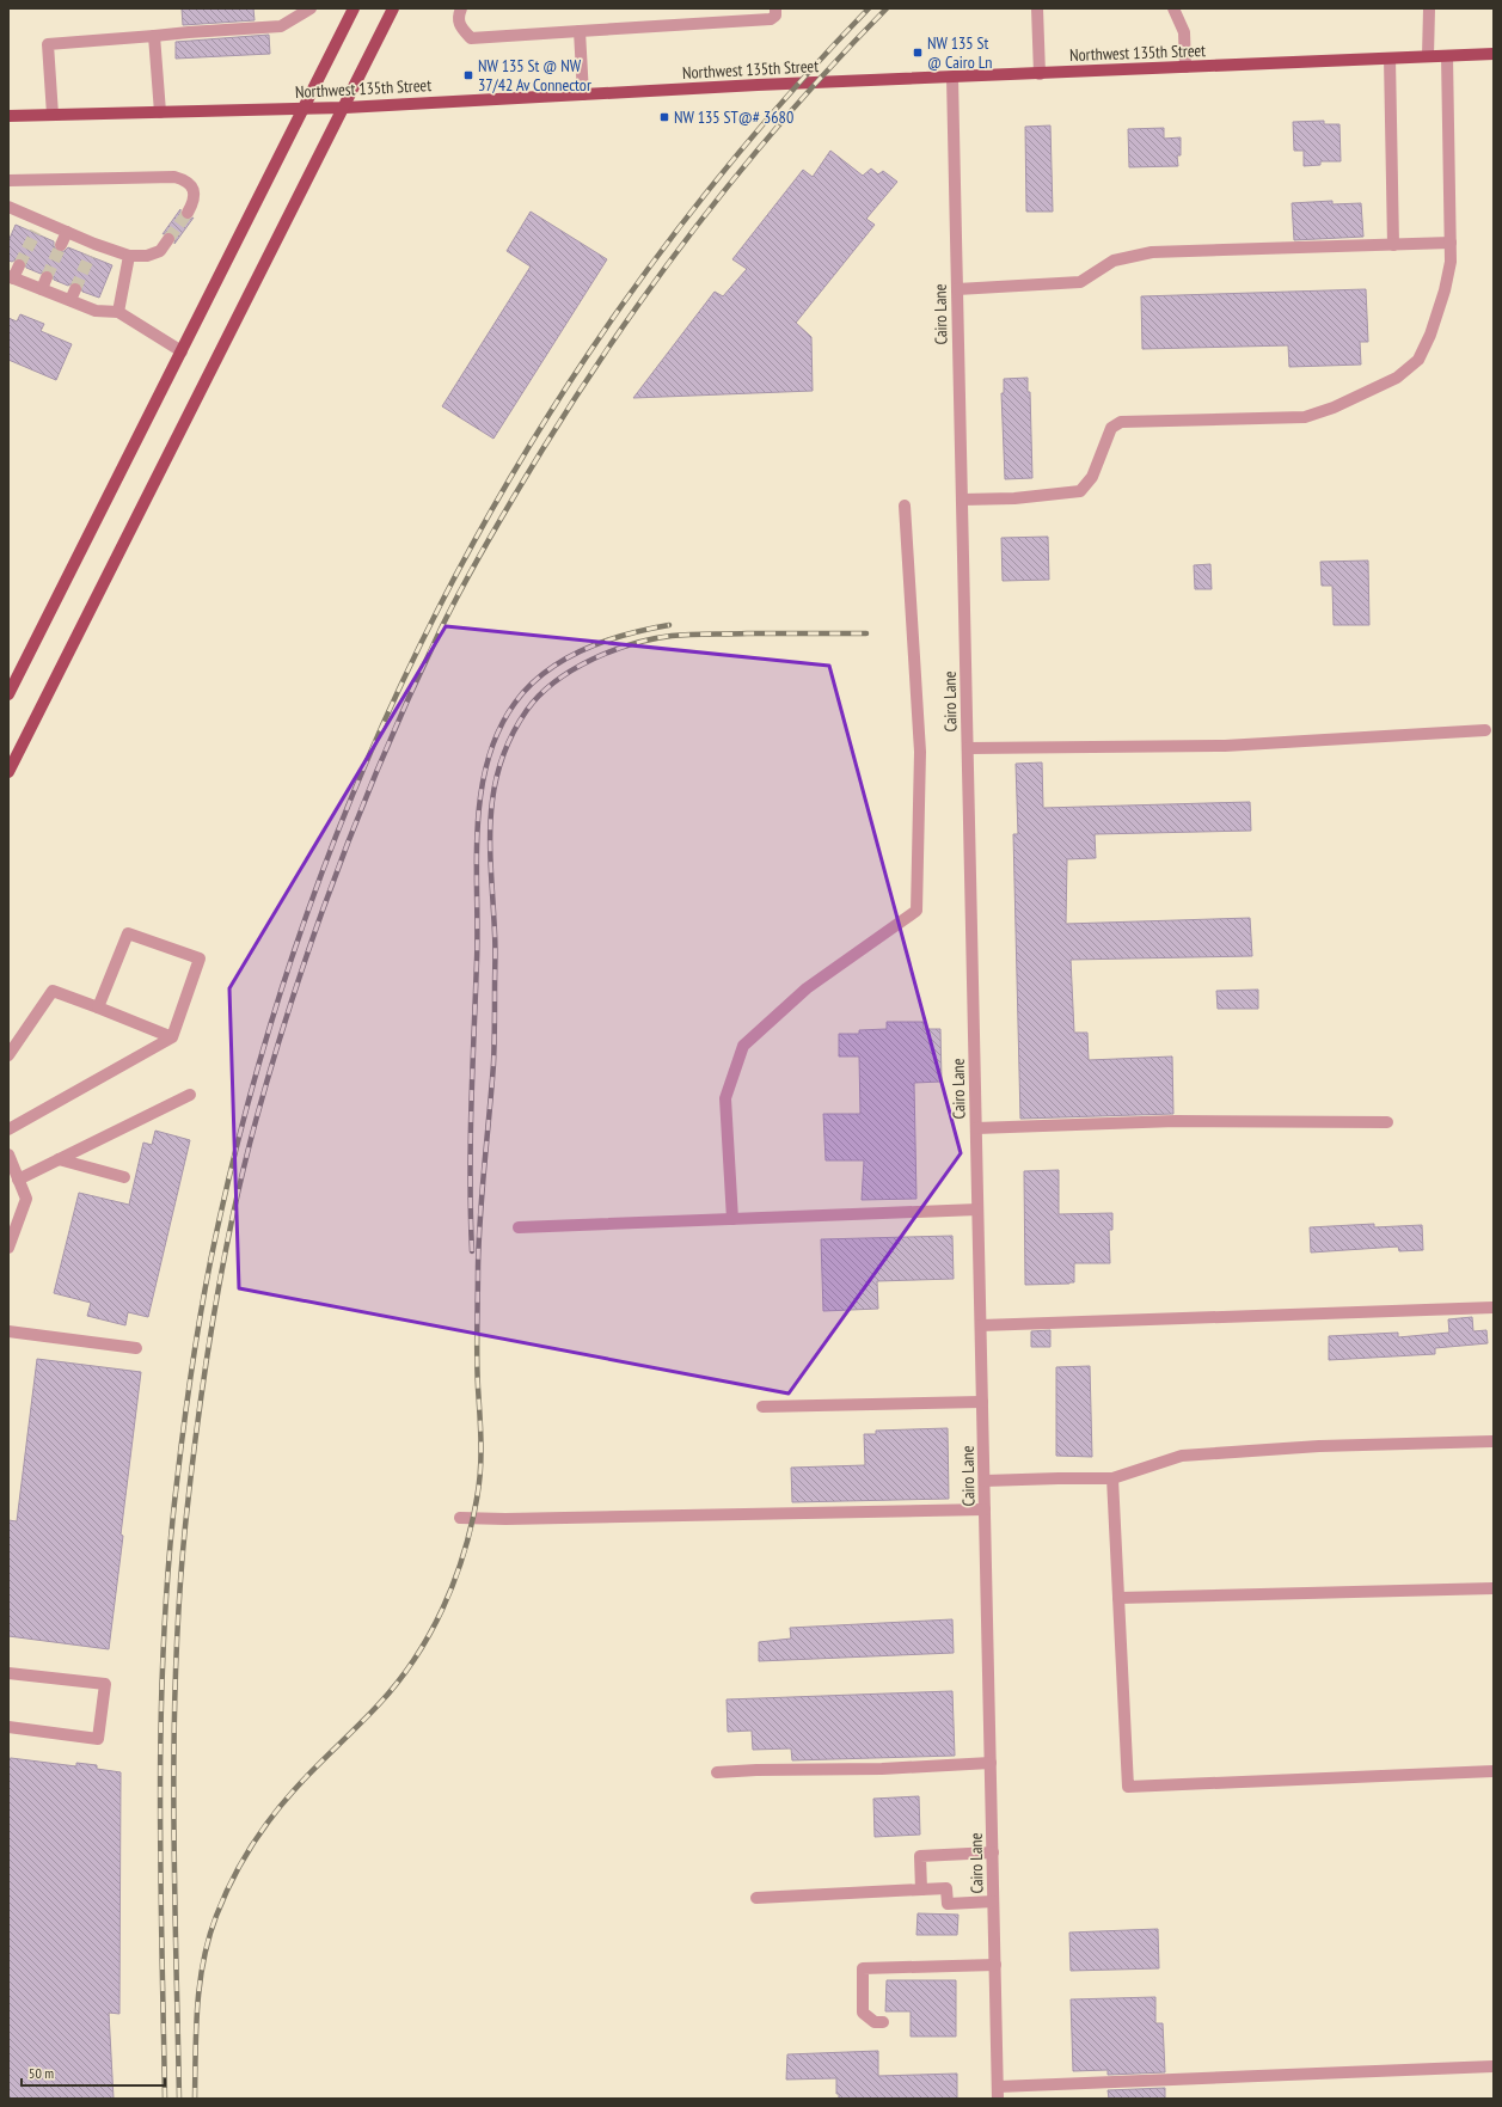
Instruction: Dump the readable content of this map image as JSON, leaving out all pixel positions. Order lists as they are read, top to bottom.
{
  "streets": {
    "main road": ["Northwest 135th Street"],
    "street": ["Cairo Lane"]
  },
  "crossings": [
    ["Northwest 135th Street", "Cairo Lane"]
  ],
  "places": {
    "transit": ["NW 135 St @ Cairo Ln", "NW 135 St @ NW 37/42 Av Connector", "NW 135 ST@# 3680"]
  },
  "scale_bar": "50 m"
}
